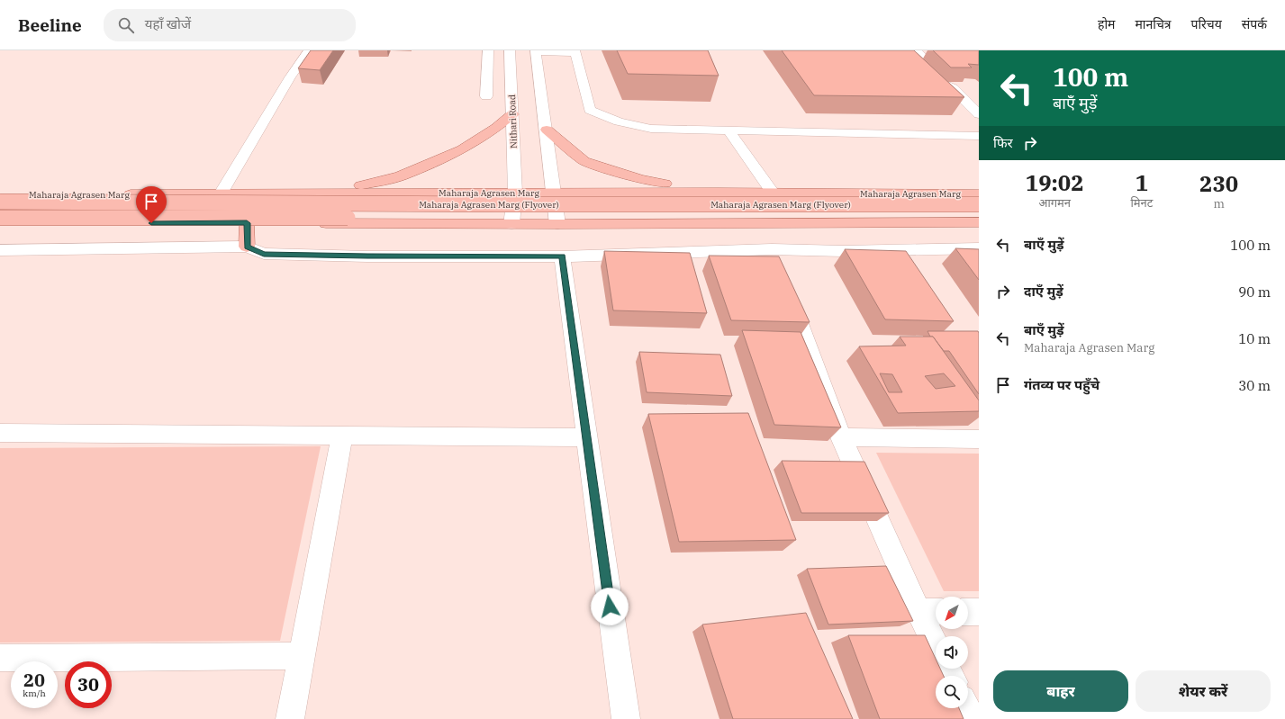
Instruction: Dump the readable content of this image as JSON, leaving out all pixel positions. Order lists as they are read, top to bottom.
{
  "streets": {
    "main road": ["Maharaja Agrasen Marg", "Maharaja Agrasen Marg (Flyover)"],
    "street": ["Nithari Road"]
  },
  "crossings": [
    ["Nithari Road", "Maharaja Agrasen Marg"]
  ],
  "north": "bottom left",
  "page": {
    "header": "Beeline",
    "search": "यहाँ खोजें",
    "nav": [
      "होम",
      "मानचित्र",
      "परिचय",
      "संपर्क"
    ],
    "turn": ["100 m", "बाएँ मुड़ें"],
    "then": "फिर",
    "eta": [
      "19:02",
      "आगमन",
      "1",
      "मिनट",
      "230",
      "m"
    ],
    "list": [
      {
        "name": "बाएँ मुड़ें",
        "value": "100 m"
      },
      {
        "name": "दाएँ मुड़ें",
        "value": "90 m"
      },
      {
        "name": "बाएँ मुड़ें",
        "note": "Maharaja Agrasen Marg",
        "value": "10 m"
      },
      {
        "name": "गंतव्य पर पहुँचे",
        "value": "30 m"
      }
    ],
    "speed": "20 km/h",
    "limit": "30",
    "buttons": ["बाहर", "शेयर करें"]
  }
}
